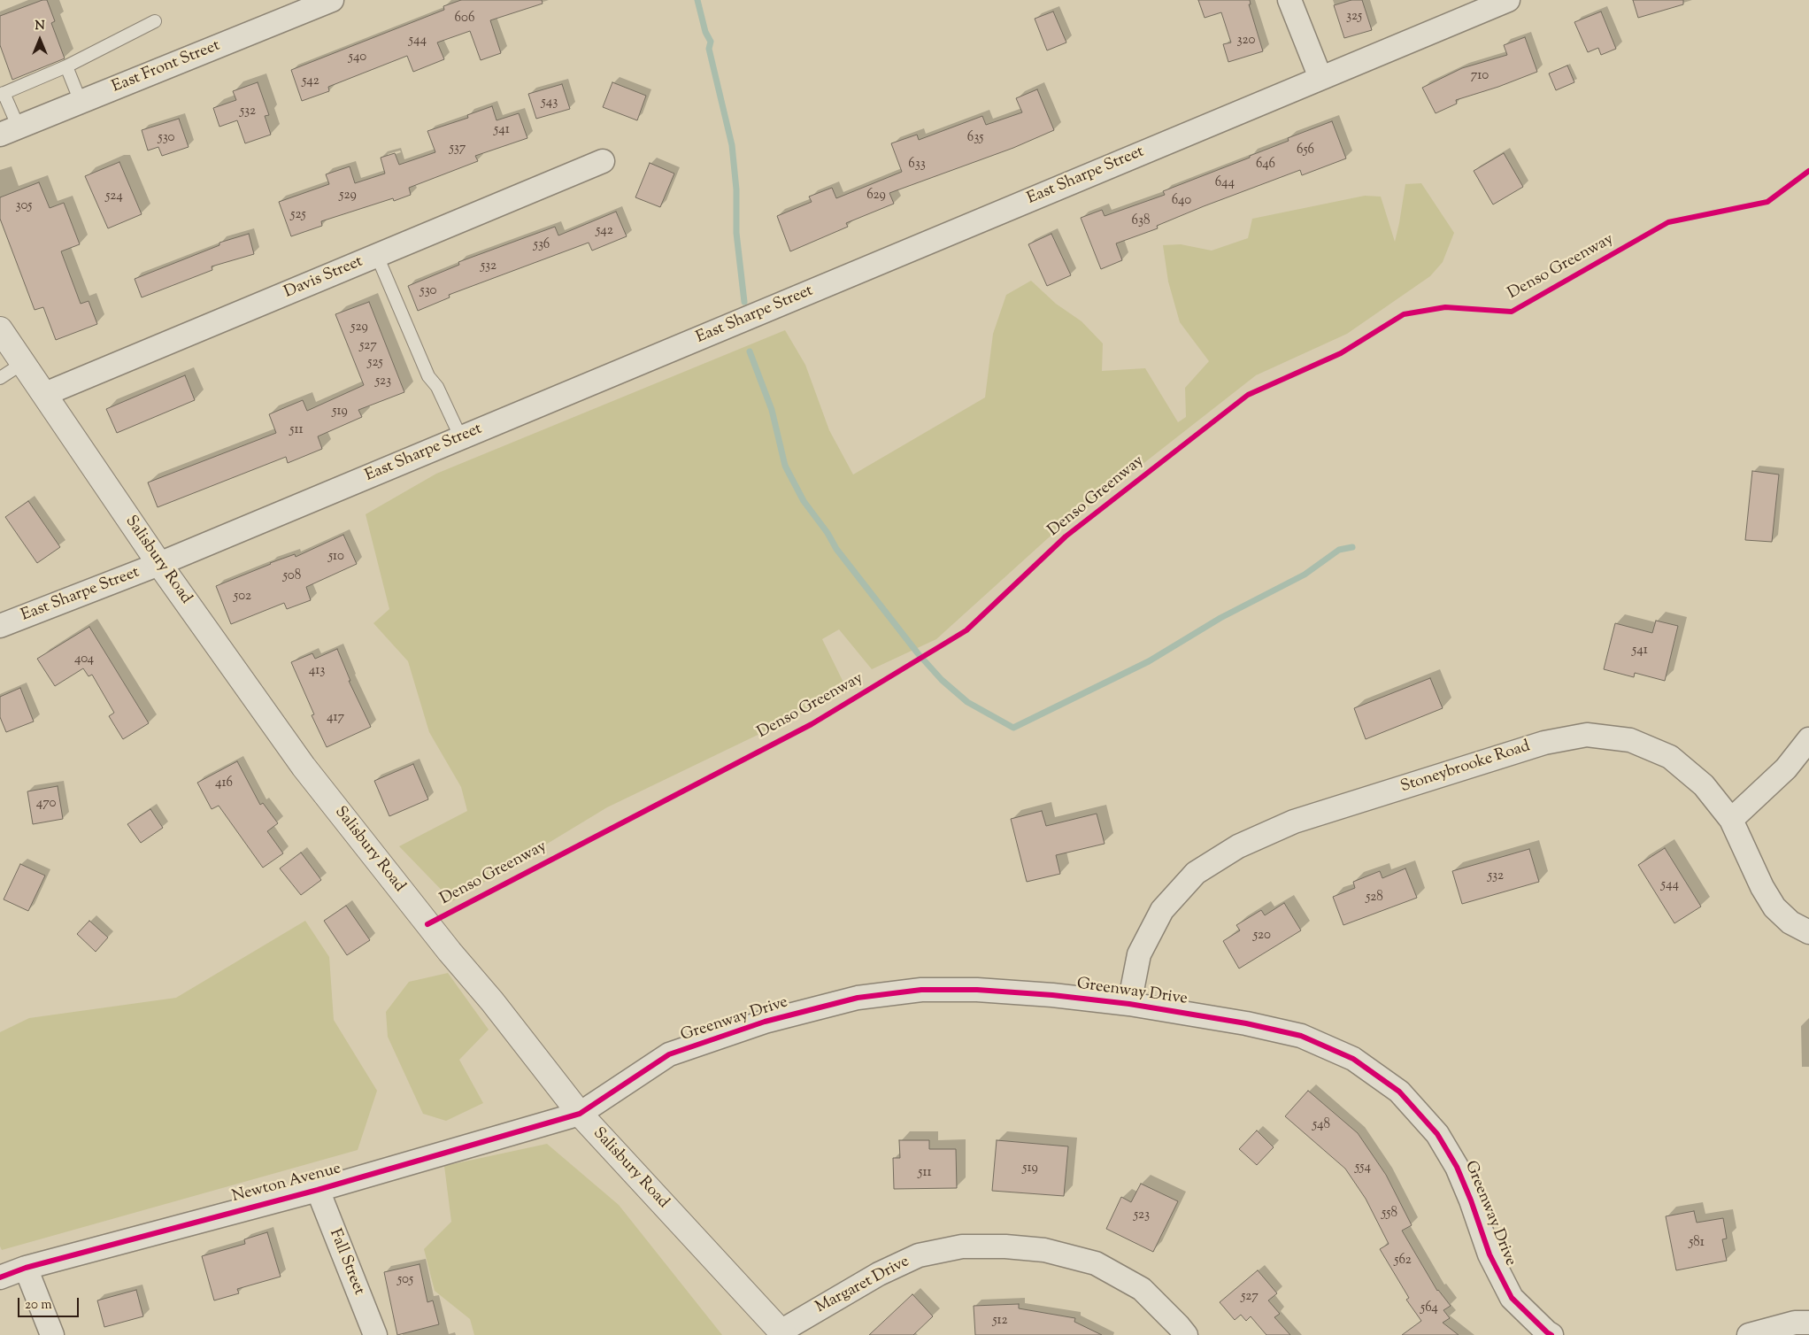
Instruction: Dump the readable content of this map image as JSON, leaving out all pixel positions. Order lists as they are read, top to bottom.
{
  "streets": {
    "street": [
      "East Front Street",
      "East Sharpe Street",
      "Davis Street",
      "Salisbury Road",
      "Stoneybrooke Road",
      "Greenway Drive",
      "Newton Avenue",
      "Fall Street",
      "Margaret Drive"
    ],
    "cycle path": ["Denso Greenway"]
  },
  "crossings": [
    ["East Sharpe Street", "Salisbury Road"],
    ["Davis Street", "Salisbury Road"],
    ["Salisbury Road", "Greenway Drive"],
    ["Salisbury Road", "Newton Avenue"],
    ["Salisbury Road", "Margaret Drive"],
    ["Stoneybrooke Road", "Greenway Drive"],
    ["Greenway Drive", "Newton Avenue"],
    ["Newton Avenue", "Fall Street"]
  ],
  "house_numbers": [
    "325",
    "606",
    "544",
    "320",
    "540",
    "710",
    "542",
    "543",
    "532",
    "541",
    "530",
    "635",
    "537",
    "656",
    "633",
    "646",
    "644",
    "529",
    "629",
    "524",
    "640",
    "305",
    "525",
    "638",
    "542",
    "536",
    "532",
    "530",
    "529",
    "527",
    "525",
    "523",
    "519",
    "511",
    "510",
    "508",
    "502",
    "541",
    "404",
    "413",
    "417",
    "416",
    "470",
    "532",
    "544",
    "528",
    "520",
    "548",
    "554",
    "519",
    "511",
    "558",
    "523",
    "581",
    "562",
    "505",
    "527",
    "564",
    "512"
  ],
  "scale_bar": "20 m",
  "north": "top"
}
